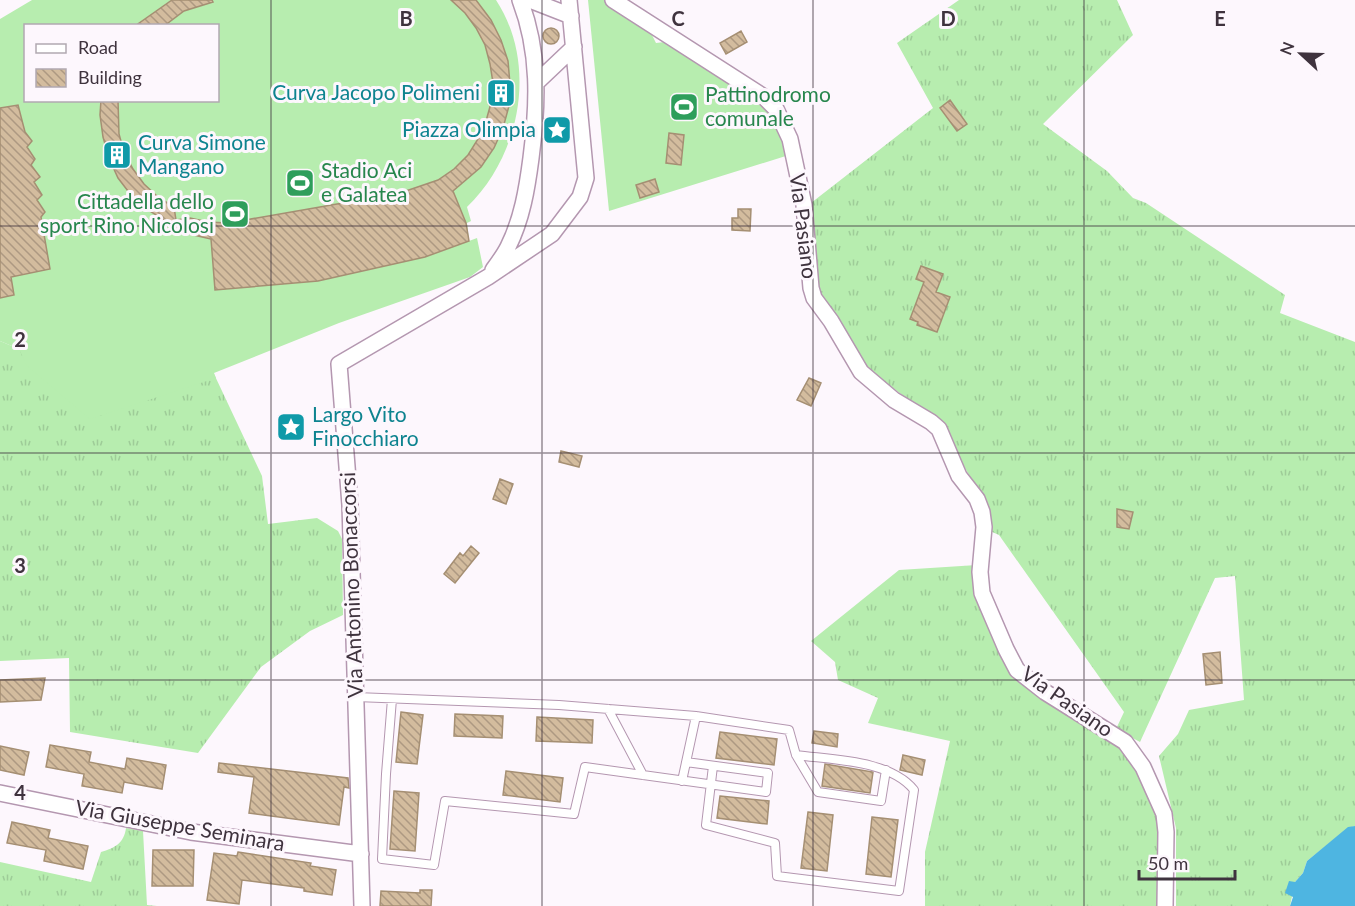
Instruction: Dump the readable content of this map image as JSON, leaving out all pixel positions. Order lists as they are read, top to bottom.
{
  "streets": {
    "street": ["Via Pasiano", "Via Antonino Bonaccorsi", "Via Giuseppe Seminara"]
  },
  "crossings": [
    ["Via Antonino Bonaccorsi", "Via Giuseppe Seminara"]
  ],
  "places": {
    "building": ["Curva Jacopo Polimeni", "Curva Simone Mangano"],
    "sports": ["Pattinodromo comunale", "Stadio Aci e Galatea", "Cittadella dello sport Rino Nicolosi"],
    "place": ["Piazza Olimpia", "Largo Vito Finocchiaro"]
  },
  "legend": ["Road", "Building"],
  "scale_bar": "50 m",
  "north": "left",
  "grid": {
    "columns": [
      "B",
      "C",
      "D",
      "E"
    ],
    "rows": ["2", "3", "4"]
  }
}
